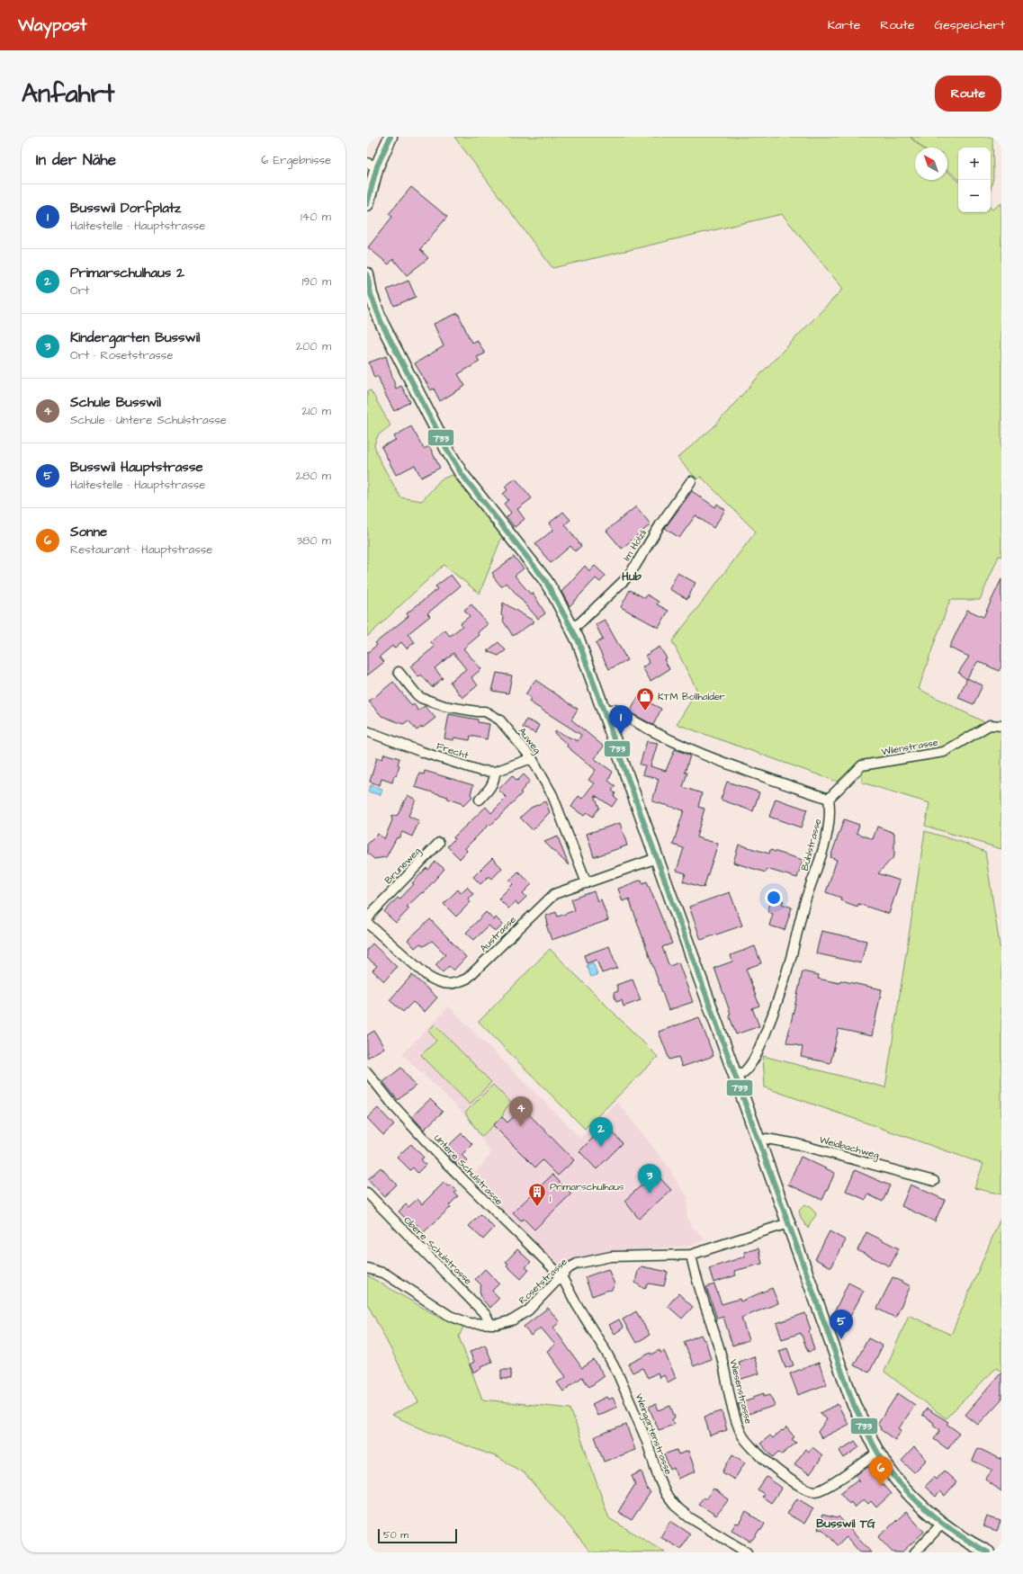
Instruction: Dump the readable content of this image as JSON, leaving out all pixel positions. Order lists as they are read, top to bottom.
{
  "streets": {
    "street": [
      "Im Hölzli",
      "Auweg",
      "Wilenstrasse",
      "Frecht",
      "Bühlstrasse",
      "Bruneweg",
      "Austrasse",
      "Weidbachweg",
      "Untere Schulstrasse",
      "Obere Schulstrasse",
      "Rosetstrasse",
      "Wiesenstrasse",
      "Weingartenstrasse"
    ]
  },
  "crossings": [
    ["Auweg", "Frecht"],
    ["Auweg", "Austrasse"],
    ["Wilenstrasse", "Bühlstrasse"],
    ["Untere Schulstrasse", "Rosetstrasse"],
    ["Untere Schulstrasse", "Weingartenstrasse"],
    ["Obere Schulstrasse", "Rosetstrasse"],
    ["Rosetstrasse", "Wiesenstrasse"],
    ["Rosetstrasse", "Weingartenstrasse"]
  ],
  "districts": ["Hub", "Busswil TG"],
  "places": {
    "shop": ["KTM Bollhalder"],
    "building": ["Primarschulhaus 1"]
  },
  "lines": ["transit line 733"],
  "scale_bar": "50 m",
  "north": "top left",
  "page": {
    "header": "Waypost",
    "nav": ["Karte", "Route", "Gespeichert"],
    "buttons": "Route",
    "title": "Anfahrt",
    "heading": ["In der Nähe", "6 Ergebnisse"],
    "map_buttons": ["+", "−"],
    "list": [
      {
        "mark": "1",
        "name": "Busswil Dorfplatz",
        "note": "Haltestelle · Hauptstrasse",
        "value": "140 m"
      },
      {
        "mark": "2",
        "name": "Primarschulhaus 2",
        "note": "Ort",
        "value": "190 m"
      },
      {
        "mark": "3",
        "name": "Kindergarten Busswil",
        "note": "Ort · Rosetstrasse",
        "value": "200 m"
      },
      {
        "mark": "4",
        "name": "Schule Busswil",
        "note": "Schule · Untere Schulstrasse",
        "value": "210 m"
      },
      {
        "mark": "5",
        "name": "Busswil Hauptstrasse",
        "note": "Haltestelle · Hauptstrasse",
        "value": "280 m"
      },
      {
        "mark": "6",
        "name": "Sonne",
        "note": "Restaurant · Hauptstrasse",
        "value": "380 m"
      }
    ],
    "pins": [
      "1",
      "4",
      "2",
      "3",
      "5",
      "6"
    ],
    "scale": "50 m"
  }
}
